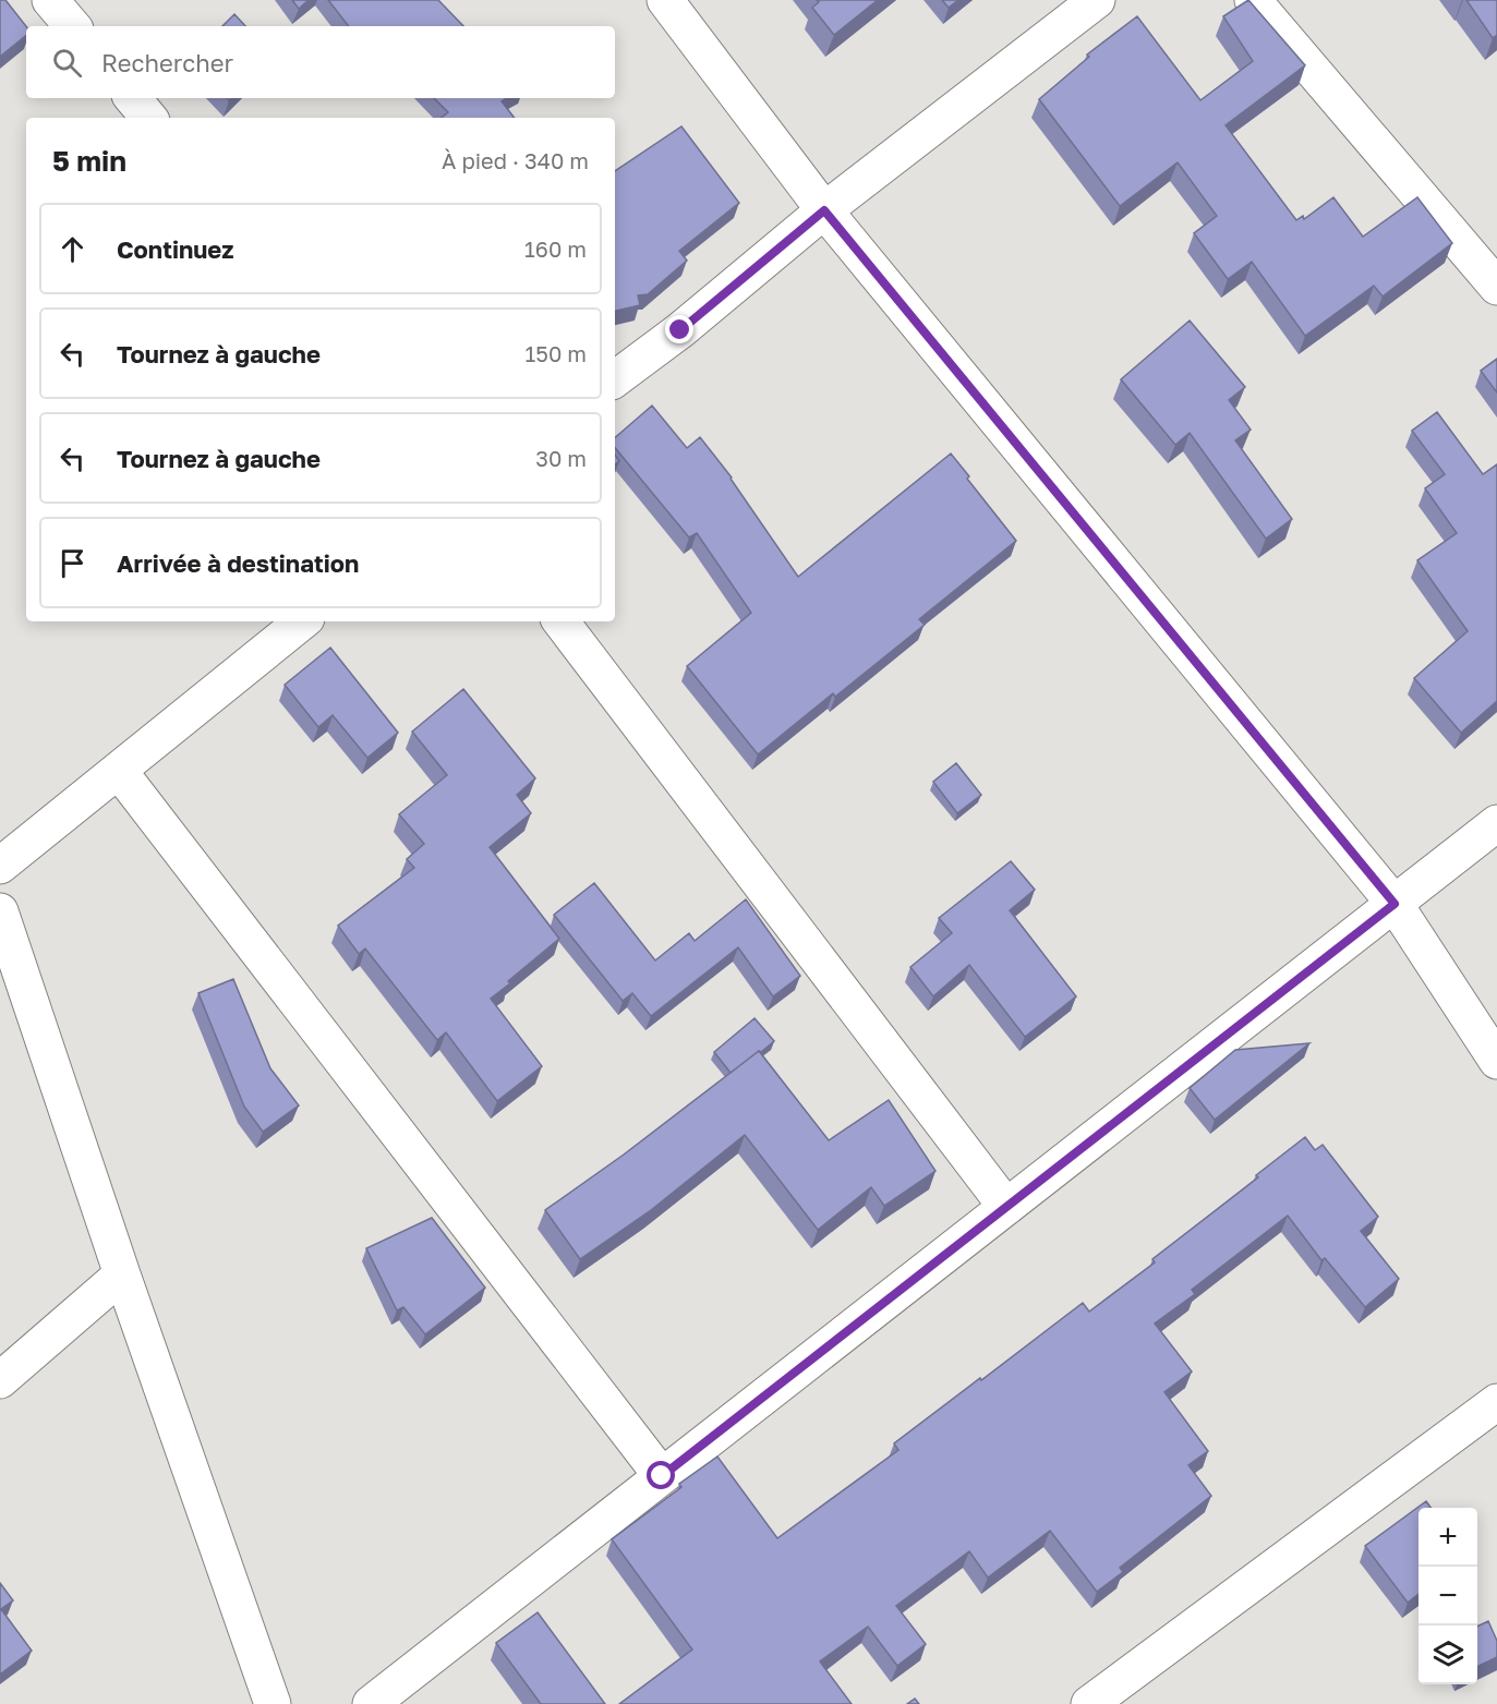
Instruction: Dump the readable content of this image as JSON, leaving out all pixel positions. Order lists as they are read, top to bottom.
{
  "page": {
    "search": "Rechercher",
    "heading": ["5 min", "À pied · 340 m"],
    "list": [
      ["Continuez", "160 m"],
      ["Tournez à gauche", "150 m"],
      ["Tournez à gauche", "30 m"],
      "Arrivée à destination"
    ],
    "map_buttons": ["+", "−"]
  }
}
